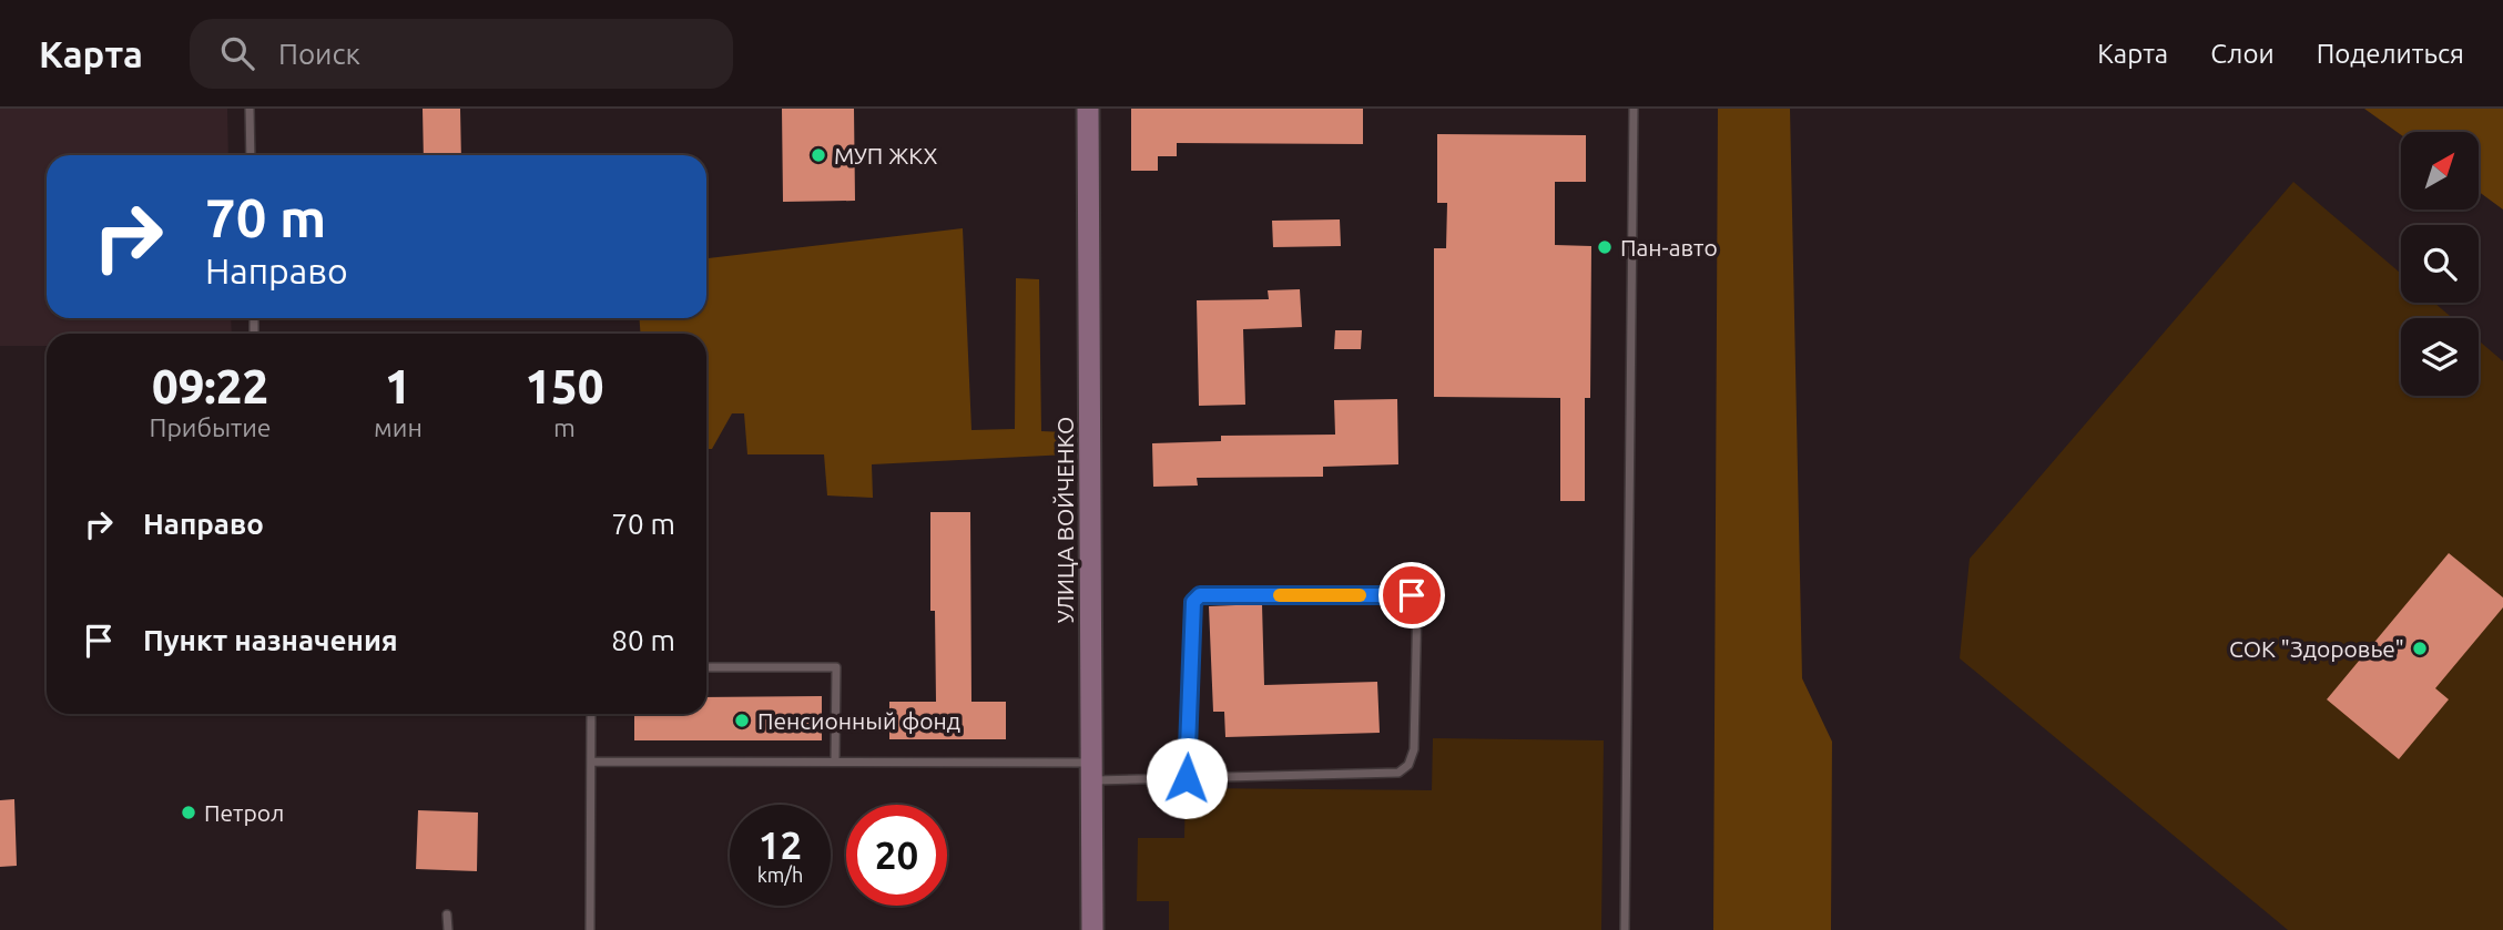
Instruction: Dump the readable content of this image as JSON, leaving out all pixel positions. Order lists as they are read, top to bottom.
{
  "streets": {
    "main road": ["УЛИЦА ВОЙЧЕНКО"]
  },
  "places": [
    "МУП ЖКХ",
    "Пан-авто",
    "СОК \"Здоровье\"",
    "Пенсионный фонд",
    "Петрол"
  ],
  "north": "top right",
  "page": {
    "header": "Карта",
    "search": "Поиск",
    "nav": ["Карта", "Слои", "Поделиться"],
    "turn": ["70 m", "Направо"],
    "eta": [
      "09:22",
      "Прибытие",
      "1",
      "мин",
      "150",
      "m"
    ],
    "list": [
      {
        "name": "Направо",
        "value": "70 m"
      },
      {
        "name": "Пункт назначения",
        "value": "80 m"
      }
    ],
    "speed": "12 km/h",
    "limit": "20"
  }
}
